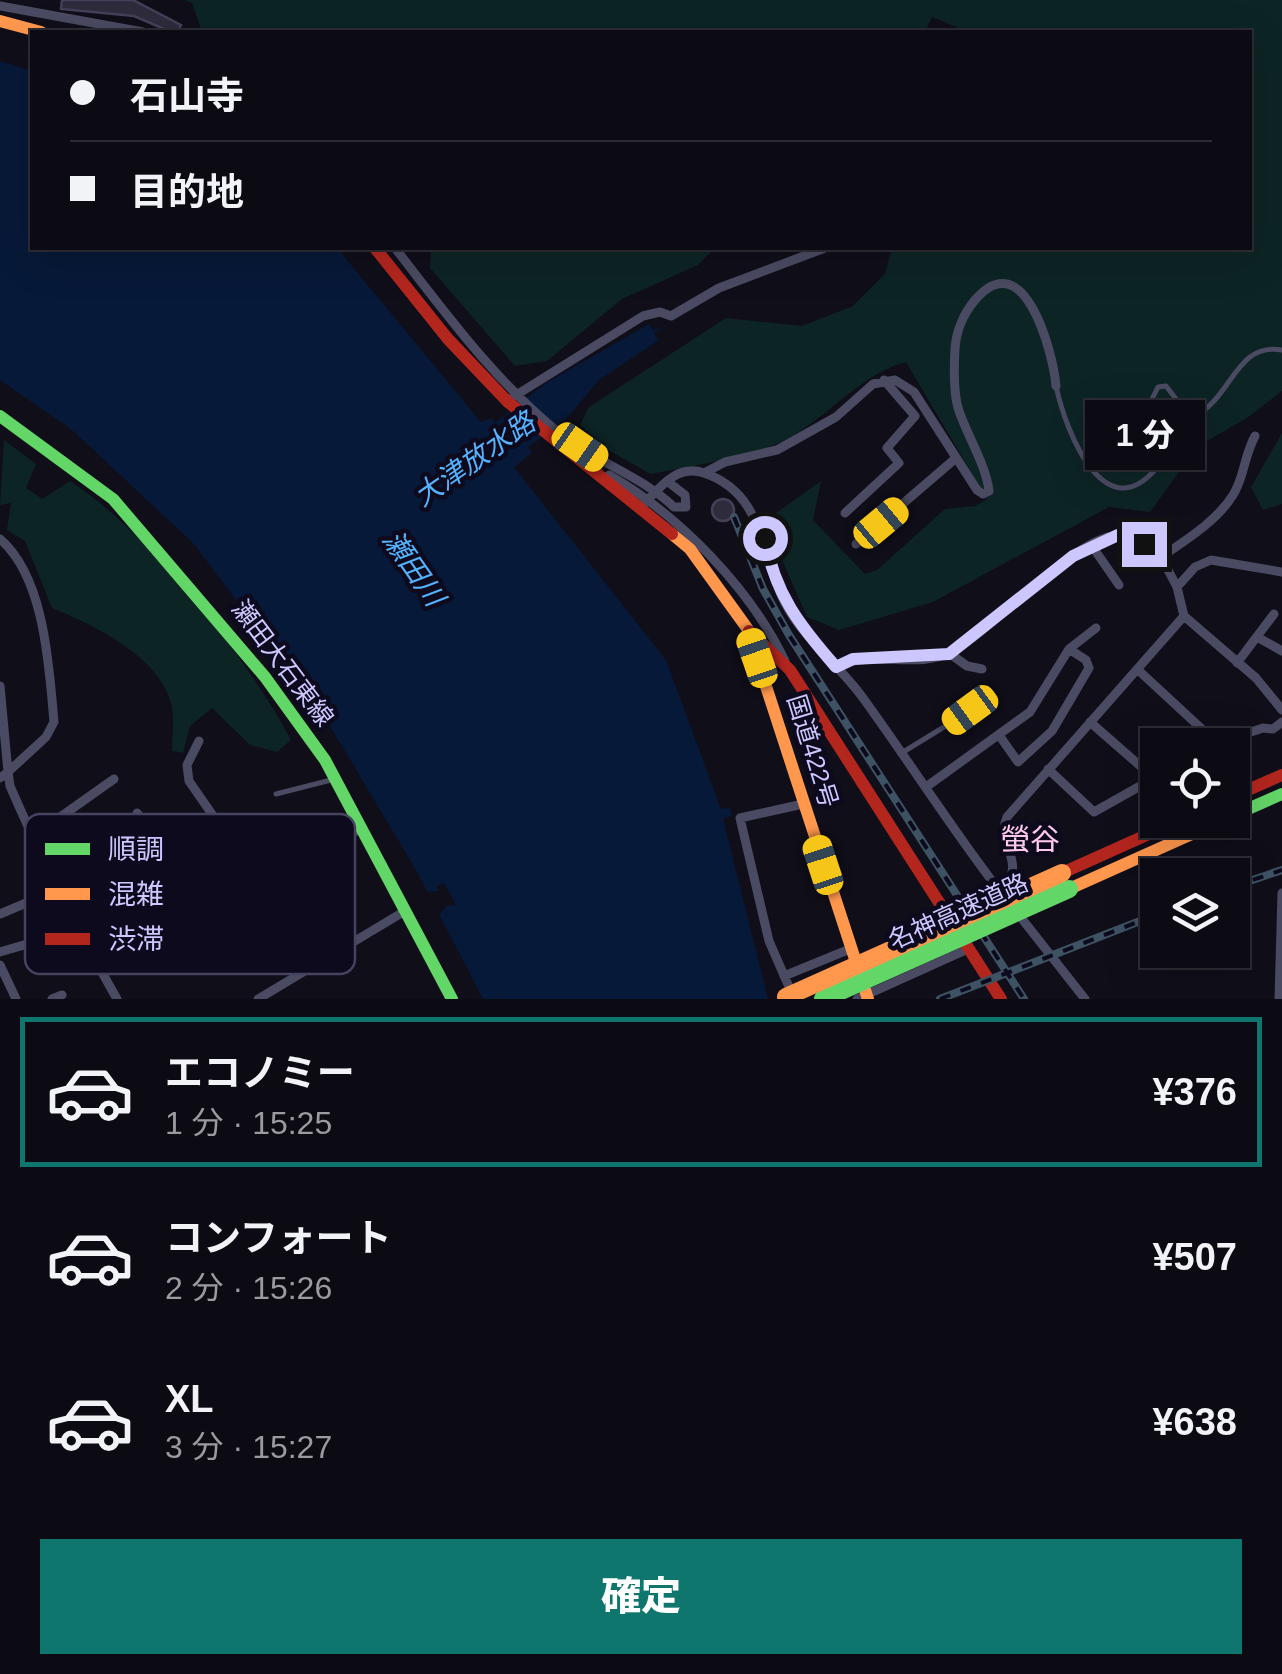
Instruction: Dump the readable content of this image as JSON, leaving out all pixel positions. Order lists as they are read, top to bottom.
{
  "streets": {
    "main road": ["瀬田大石東線", "国道422号", "名神高速道路"]
  },
  "districts": ["螢谷"],
  "water": ["大津放水路", "瀬田川"],
  "legend": ["順調", "混雑", "渋滞"],
  "page": {
    "banner": ["石山寺", "目的地"],
    "bubble": "1 分",
    "list": [
      {
        "name": "エコノミー",
        "note": "1 分 · 15:25",
        "value": "¥376"
      },
      {
        "name": "コンフォート",
        "note": "2 分 · 15:26",
        "value": "¥507"
      },
      {
        "name": "XL",
        "note": "3 分 · 15:27",
        "value": "¥638"
      }
    ],
    "buttons": "確定"
  }
}
